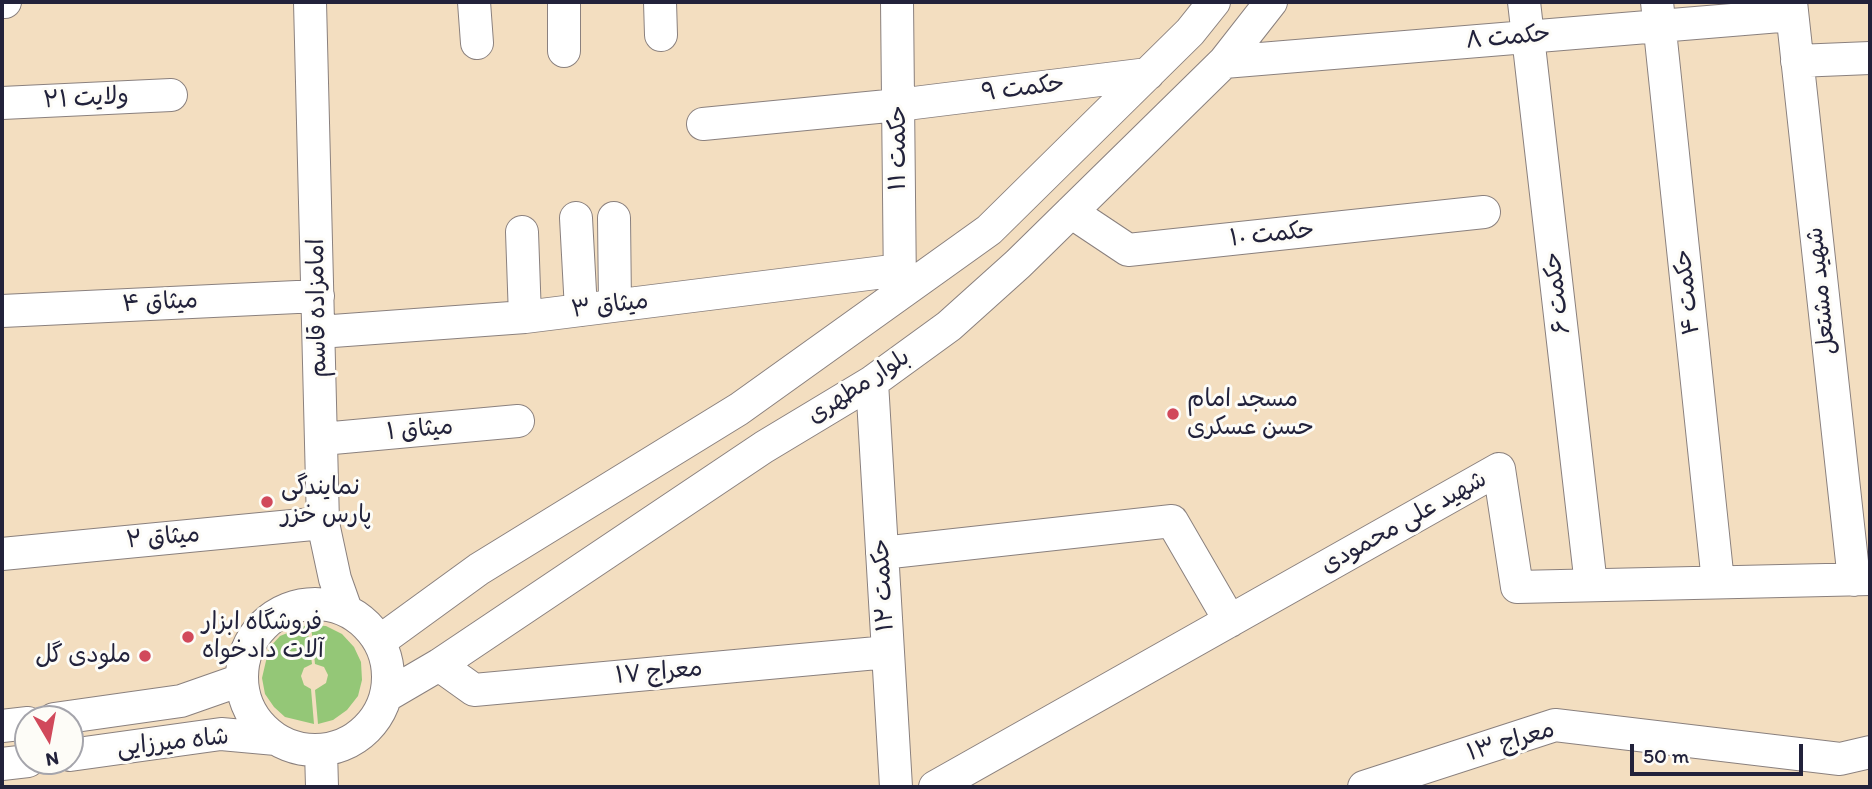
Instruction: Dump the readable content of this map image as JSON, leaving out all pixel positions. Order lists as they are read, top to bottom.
{
  "streets": {
    "street": [
      "حکمت ۸",
      "حکمت ۹",
      "ولایت ۲۱",
      "حکمت ۱۱",
      "حکمت ۱۰",
      "شهید مشتعل",
      "حکمت ۴",
      "حکمت ۶",
      "میثاق ۴",
      "میثاق ۳",
      "امامزاده قاسم",
      "بلوار مطهری",
      "میثاق ۱",
      "شهید علی محمودی",
      "میثاق ۲",
      "حکمت ۱۲",
      "معراج ۱۷",
      "معراج ۱۳",
      "شاه میرزایی"
    ]
  },
  "crossings": [
    ["حکمت ۸", "شهید مشتعل"],
    ["حکمت ۸", "حکمت ۴"],
    ["حکمت ۸", "حکمت ۶"],
    ["حکمت ۸", "بلوار مطهری"],
    ["حکمت ۹", "حکمت ۱۱"],
    ["حکمت ۹", "بلوار مطهری"],
    ["حکمت ۱۱", "میثاق ۳"],
    ["حکمت ۱۱", "بلوار مطهری"],
    ["حکمت ۱۰", "بلوار مطهری"],
    ["شهید مشتعل", "شهید علی محمودی"],
    ["حکمت ۴", "شهید علی محمودی"],
    ["حکمت ۶", "شهید علی محمودی"],
    ["میثاق ۴", "امامزاده قاسم"],
    ["میثاق ۳", "امامزاده قاسم"],
    ["میثاق ۳", "بلوار مطهری"],
    ["امامزاده قاسم", "بلوار مطهری"],
    ["امامزاده قاسم", "میثاق ۱"],
    ["امامزاده قاسم", "میثاق ۲"],
    ["امامزاده قاسم", "شاه میرزایی"],
    ["بلوار مطهری", "حکمت ۱۲"],
    ["بلوار مطهری", "معراج ۱۷"],
    ["بلوار مطهری", "شاه میرزایی"],
    ["حکمت ۱۲", "معراج ۱۷"]
  ],
  "places": [
    "مسجد امام حسن عسکری",
    "نمایندگی پارس خزر",
    "فروشگاه ابزار آلات دادخواه",
    "ملودی گل"
  ],
  "scale_bar": "50 m",
  "north": "bottom"
}
